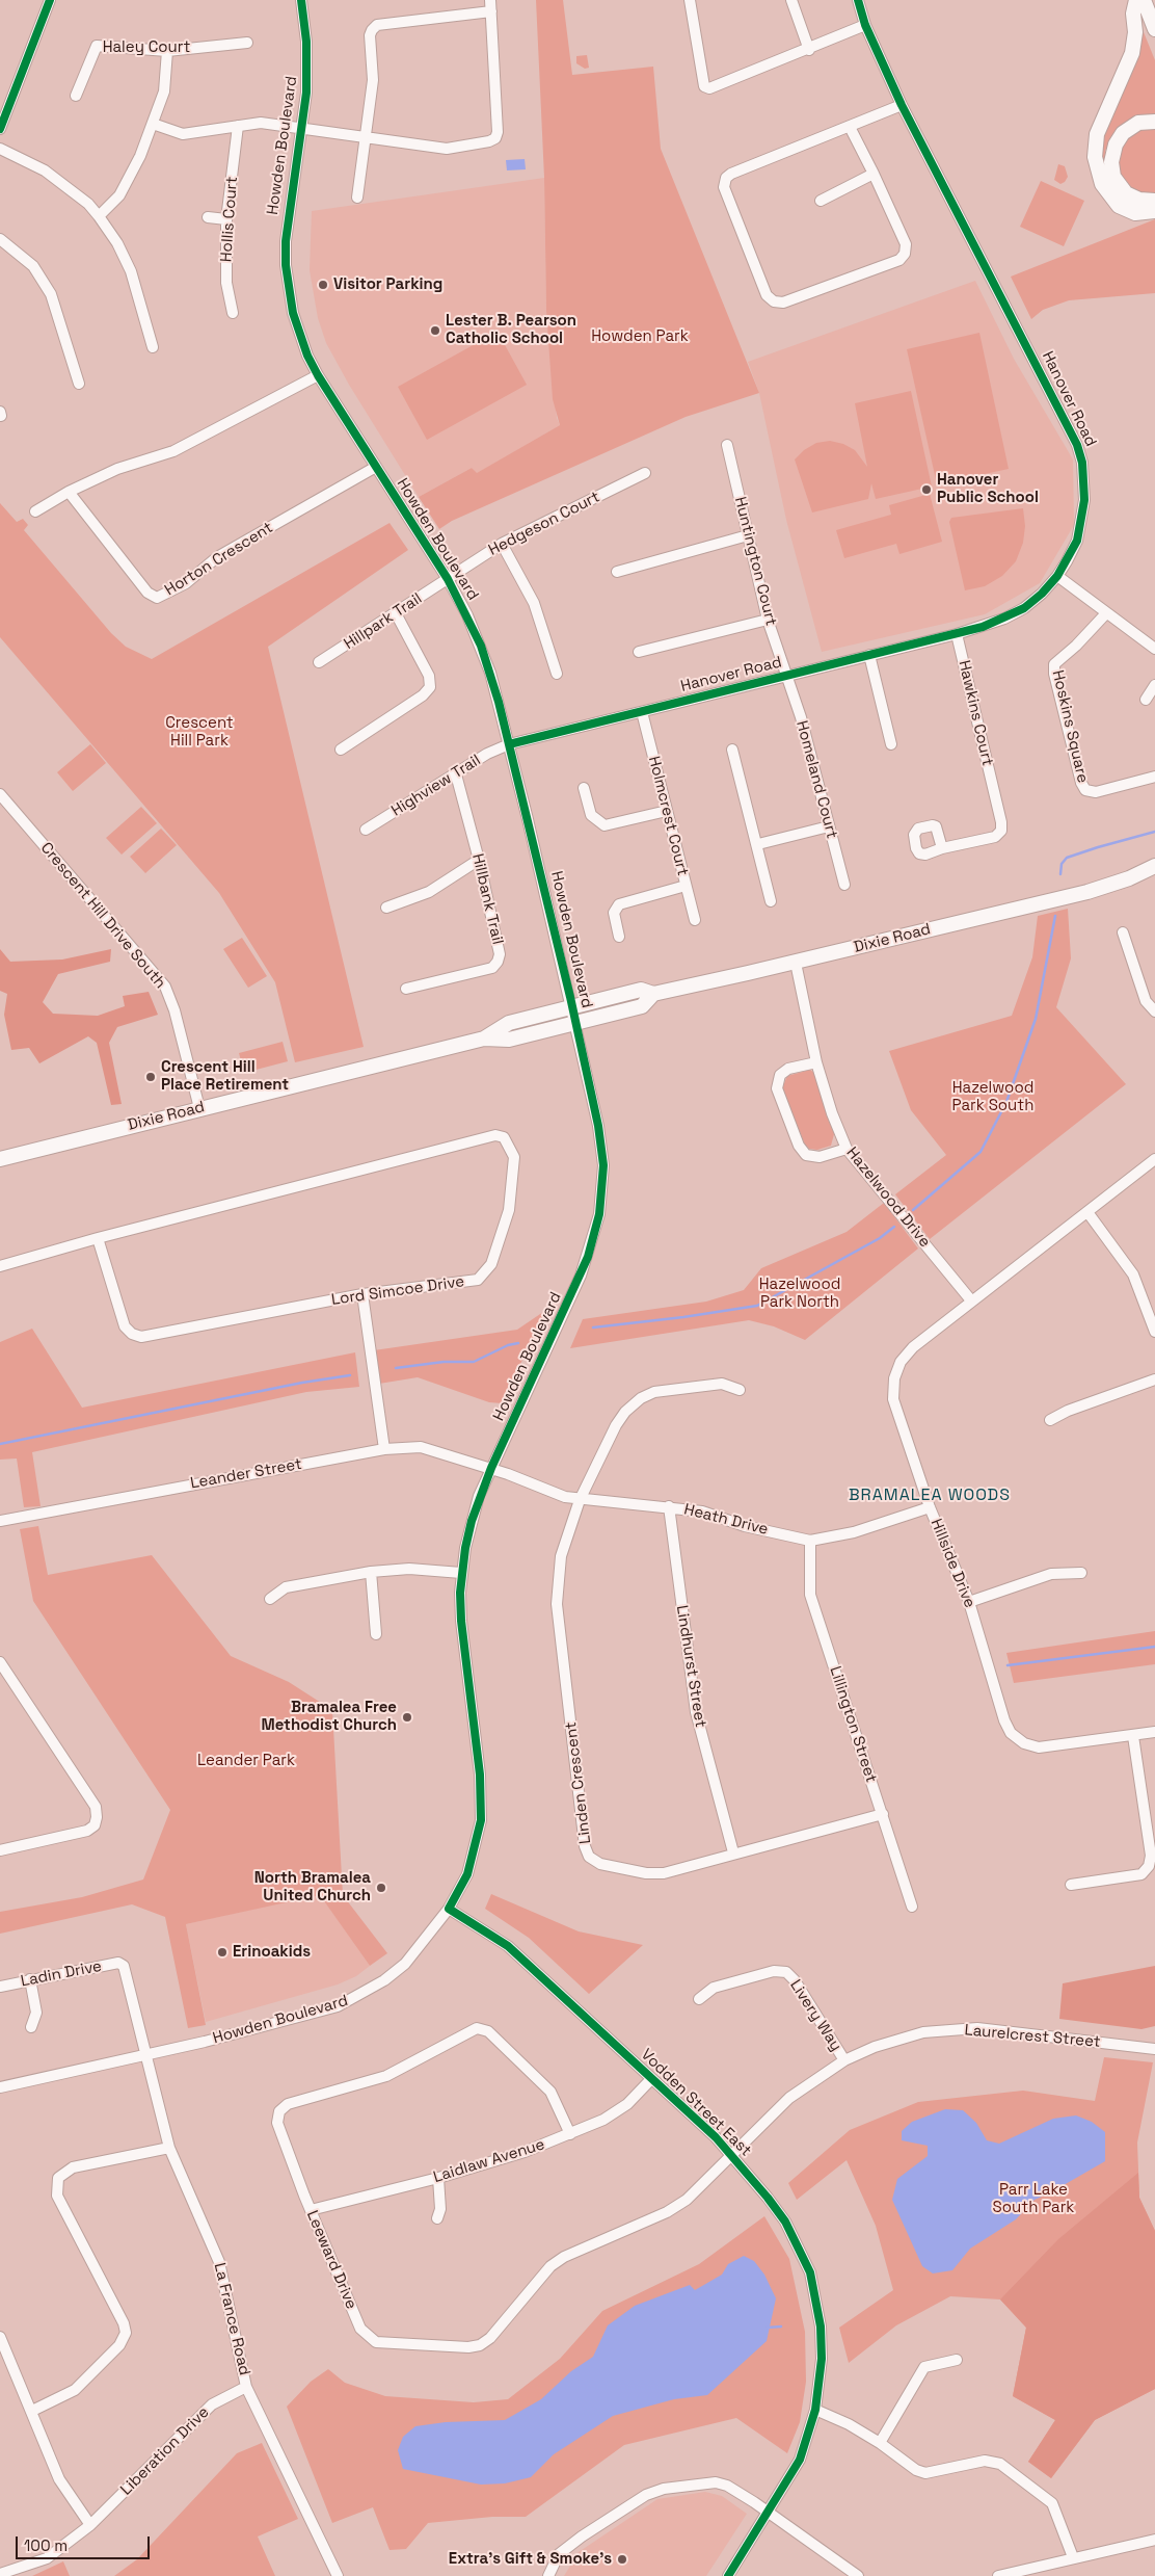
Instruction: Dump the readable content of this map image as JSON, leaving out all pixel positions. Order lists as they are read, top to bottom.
{
  "streets": {
    "main road": ["Dixie Road"],
    "street": [
      "Haley Court",
      "Howden Boulevard",
      "Hollis Court",
      "Hanover Road",
      "Hedgeson Court",
      "Horton Crescent",
      "Huntington Court",
      "Hillpark Trail",
      "Hawkins Court",
      "Hoskins Square",
      "Homeland Court",
      "Highview Trail",
      "Holmcrest Court",
      "Hillbank Trail",
      "Crescent Hill Drive South",
      "Hazelwood Drive",
      "Lord Simcoe Drive",
      "Leander Street",
      "Heath Drive",
      "Hillside Drive",
      "Lindhurst Street",
      "Lillington Street",
      "Linden Crescent",
      "Ladin Drive",
      "Livery Way",
      "Laurelcrest Street",
      "Vodden Street East",
      "Laidlaw Avenue",
      "Leeward Drive",
      "La France Road",
      "Liberation Drive"
    ]
  },
  "crossings": [
    ["Howden Boulevard", "Hanover Road"],
    ["Howden Boulevard", "Hedgeson Court"],
    ["Howden Boulevard", "Horton Crescent"],
    ["Howden Boulevard", "Hillpark Trail"],
    ["Howden Boulevard", "Highview Trail"],
    ["Howden Boulevard", "Dixie Road"],
    ["Howden Boulevard", "Leander Street"],
    ["Howden Boulevard", "Heath Drive"],
    ["Howden Boulevard", "Ladin Drive"],
    ["Howden Boulevard", "Vodden Street East"],
    ["Howden Boulevard", "La France Road"],
    ["Hanover Road", "Huntington Court"],
    ["Hanover Road", "Hawkins Court"],
    ["Hanover Road", "Homeland Court"],
    ["Hanover Road", "Highview Trail"],
    ["Hanover Road", "Holmcrest Court"],
    ["Hedgeson Court", "Hillpark Trail"],
    ["Huntington Court", "Homeland Court"],
    ["Highview Trail", "Hillbank Trail"],
    ["Crescent Hill Drive South", "Dixie Road"],
    ["Dixie Road", "Hazelwood Drive"],
    ["Hazelwood Drive", "Hillside Drive"],
    ["Leander Street", "Heath Drive"],
    ["Heath Drive", "Hillside Drive"],
    ["Heath Drive", "Lindhurst Street"],
    ["Heath Drive", "Lillington Street"],
    ["Heath Drive", "Linden Crescent"],
    ["Lindhurst Street", "Linden Crescent"],
    ["Lillington Street", "Linden Crescent"],
    ["Ladin Drive", "La France Road"],
    ["Livery Way", "Laurelcrest Street"],
    ["Laurelcrest Street", "Vodden Street East"],
    ["Laurelcrest Street", "Leeward Drive"],
    ["Vodden Street East", "Laidlaw Avenue"],
    ["Vodden Street East", "Leeward Drive"],
    ["Laidlaw Avenue", "Leeward Drive"],
    ["La France Road", "Liberation Drive"]
  ],
  "districts": ["BRAMALEA WOODS"],
  "parks": [
    "Howden Park",
    "Crescent Hill Park",
    "Hazelwood Park South",
    "Hazelwood Park North",
    "Leander Park",
    "Parr Lake South Park"
  ],
  "places": [
    "Visitor Parking",
    "Lester B. Pearson Catholic School",
    "Hanover Public School",
    "Crescent Hill Place Retirement",
    "Bramalea Free Methodist Church",
    "North Bramalea United Church",
    "Erinoakids",
    "Extra's Gift & Smoke's"
  ],
  "scale_bar": "100 m"
}
